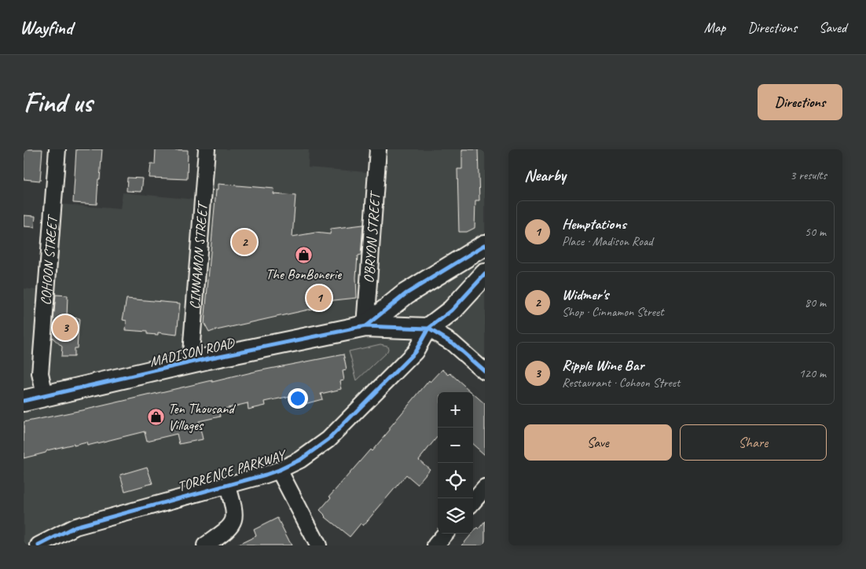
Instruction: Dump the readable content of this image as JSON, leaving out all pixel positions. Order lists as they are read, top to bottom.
{
  "streets": {
    "main road": ["MADISON ROAD"],
    "street": [
      "O’BRYON STREET",
      "CINNAMON STREET",
      "COHOON STREET",
      "TORRENCE PARKWAY"
    ]
  },
  "crossings": [
    ["O’BRYON STREET", "MADISON ROAD"],
    ["CINNAMON STREET", "MADISON ROAD"],
    ["COHOON STREET", "MADISON ROAD"],
    ["MADISON ROAD", "TORRENCE PARKWAY"]
  ],
  "places": {
    "shop": ["The BonBonerie", "Ten Thousand Villages"]
  },
  "page": {
    "header": "Wayfind",
    "nav": ["Map", "Directions", "Saved"],
    "buttons": [
      "Directions",
      ["Save", "Share"]
    ],
    "title": "Find us",
    "heading": ["Nearby", "3 results"],
    "list": [
      {
        "mark": "1",
        "name": "Hemptations",
        "note": "Place · Madison Road",
        "value": "50 m"
      },
      {
        "mark": "2",
        "name": "Widmer's",
        "note": "Shop · Cinnamon Street",
        "value": "80 m"
      },
      {
        "mark": "3",
        "name": "Ripple Wine Bar",
        "note": "Restaurant · Cohoon Street",
        "value": "120 m"
      }
    ],
    "pins": ["2", "1", "3"],
    "map_buttons": ["+", "−"]
  }
}
